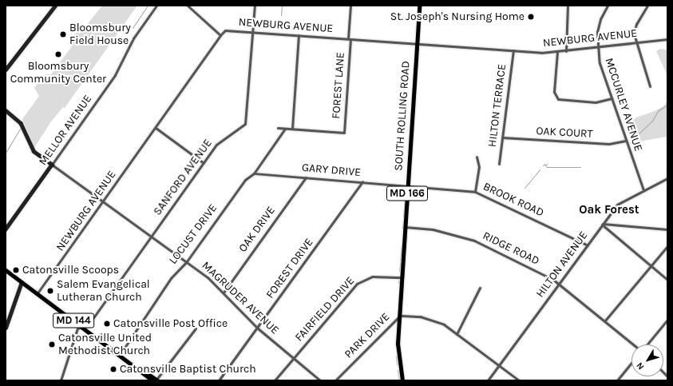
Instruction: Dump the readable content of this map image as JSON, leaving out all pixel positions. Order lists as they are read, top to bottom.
{
  "streets": {
    "main road": ["SOUTH ROLLING ROAD", "MD 166", "MD 144"],
    "street": [
      "NEWBURG AVENUE",
      "FOREST LANE",
      "MCCURLEY AVENUE",
      "HILTON TERRACE",
      "MELLOR AVENUE",
      "OAK COURT",
      "GARY DRIVE",
      "SANFORD AVENUE",
      "BROOK ROAD",
      "OAK DRIVE",
      "LOCUST DRIVE",
      "RIDGE ROAD",
      "HILTON AVENUE",
      "FOREST DRIVE",
      "MAGRUDER AVENUE",
      "FAIRFIELD DRIVE",
      "PARK DRIVE"
    ]
  },
  "crossings": [
    ["NEWBURG AVENUE", "FOREST LANE"],
    ["NEWBURG AVENUE", "MCCURLEY AVENUE"],
    ["NEWBURG AVENUE", "HILTON TERRACE"],
    ["NEWBURG AVENUE", "SOUTH ROLLING ROAD"],
    ["NEWBURG AVENUE", "SANFORD AVENUE"],
    ["NEWBURG AVENUE", "MAGRUDER AVENUE"],
    ["NEWBURG AVENUE", "MD 144"],
    ["MCCURLEY AVENUE", "OAK COURT"],
    ["MCCURLEY AVENUE", "HILTON AVENUE"],
    ["HILTON TERRACE", "OAK COURT"],
    ["SOUTH ROLLING ROAD", "GARY DRIVE"],
    ["SOUTH ROLLING ROAD", "BROOK ROAD"],
    ["SOUTH ROLLING ROAD", "RIDGE ROAD"],
    ["SOUTH ROLLING ROAD", "FAIRFIELD DRIVE"],
    ["SOUTH ROLLING ROAD", "PARK DRIVE"],
    ["MELLOR AVENUE", "MAGRUDER AVENUE"],
    ["GARY DRIVE", "BROOK ROAD"],
    ["GARY DRIVE", "OAK DRIVE"],
    ["GARY DRIVE", "LOCUST DRIVE"],
    ["GARY DRIVE", "FOREST DRIVE"],
    ["SANFORD AVENUE", "MAGRUDER AVENUE"],
    ["SANFORD AVENUE", "MD 144"],
    ["BROOK ROAD", "HILTON AVENUE"],
    ["OAK DRIVE", "MAGRUDER AVENUE"],
    ["LOCUST DRIVE", "MAGRUDER AVENUE"],
    ["LOCUST DRIVE", "MD 144"],
    ["RIDGE ROAD", "HILTON AVENUE"],
    ["HILTON AVENUE", "PARK DRIVE"],
    ["FOREST DRIVE", "MAGRUDER AVENUE"],
    ["MAGRUDER AVENUE", "FAIRFIELD DRIVE"]
  ],
  "districts": ["Oak Forest"],
  "places": [
    "St. Joseph's Nursing Home",
    "Bloomsbury Field House",
    "Bloomsbury Community Center",
    "Catonsville Scoops",
    "Salem Evangelical Lutheran Church",
    "Catonsville Post Office",
    "Catonsville United Methodist Church",
    "Catonsville Baptist Church"
  ],
  "north": "bottom left"
}
